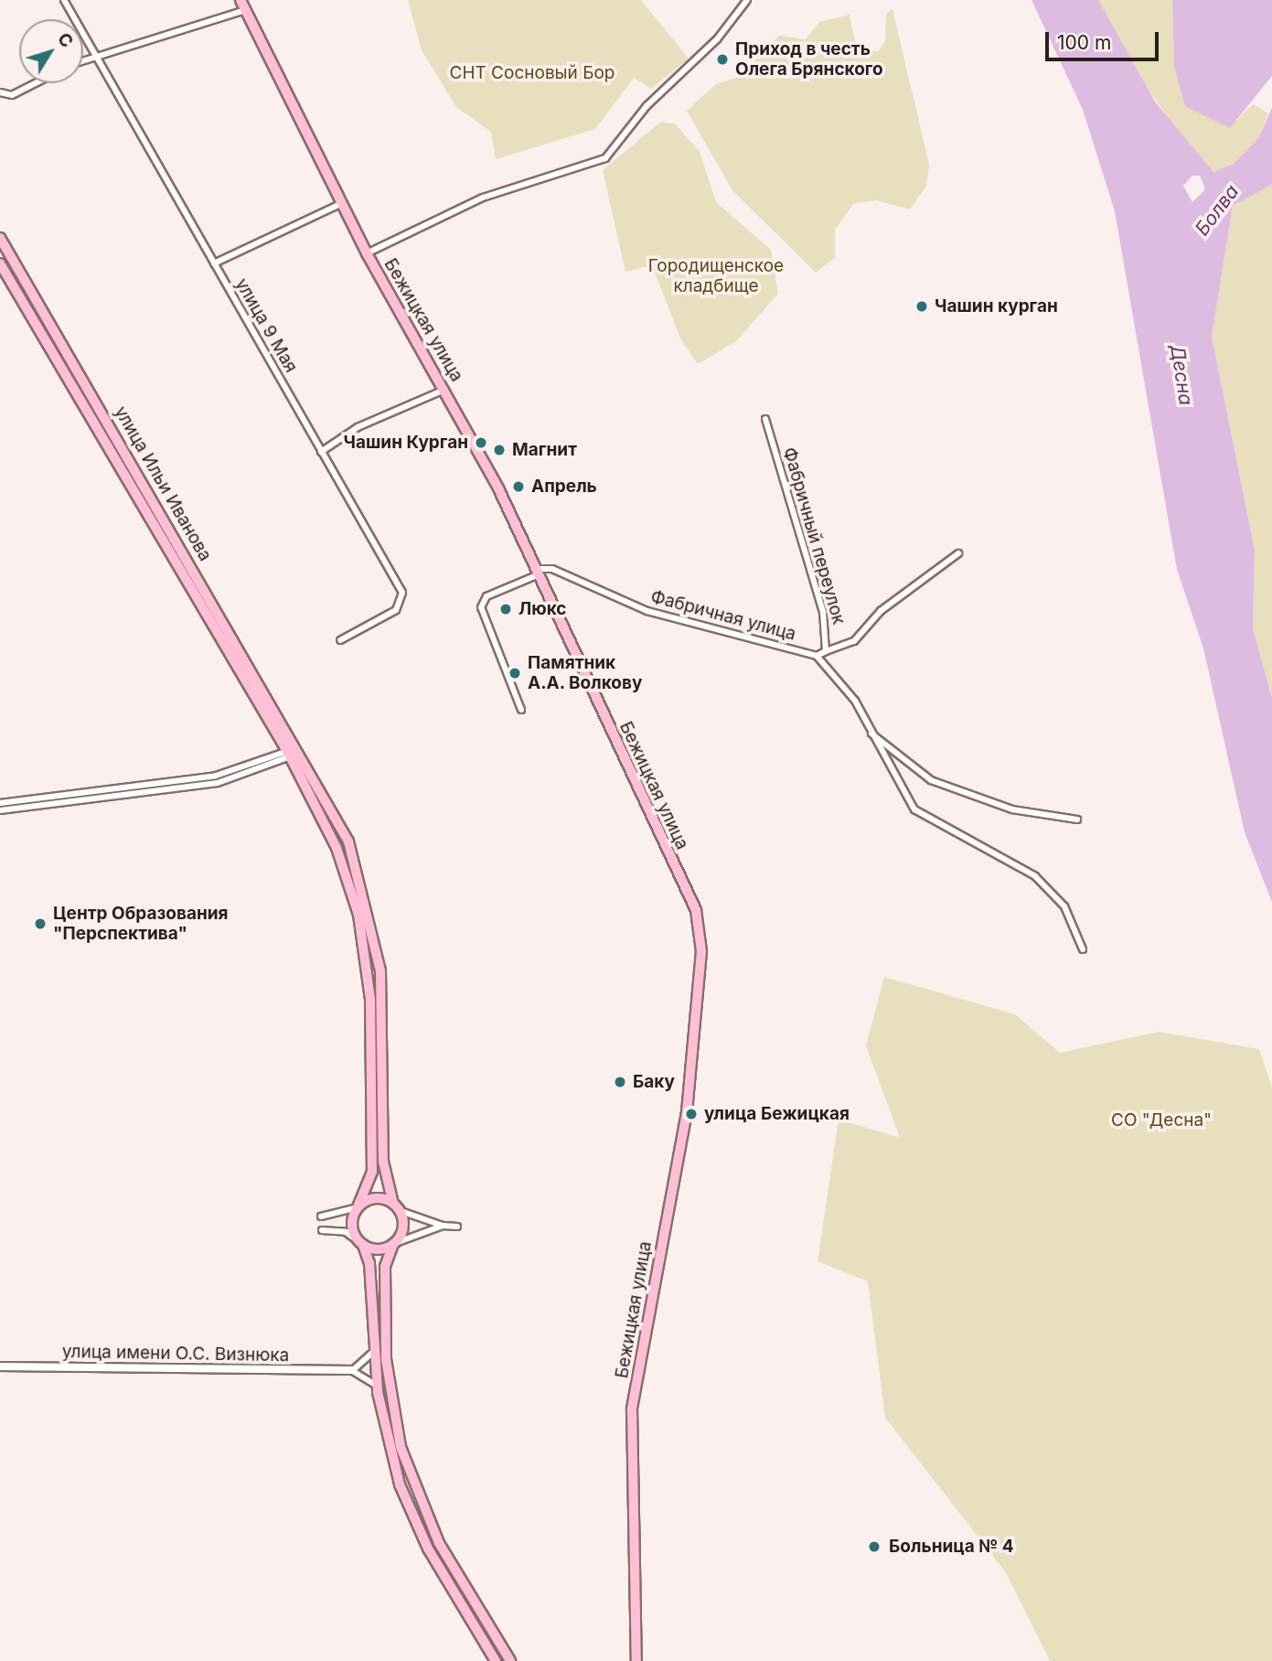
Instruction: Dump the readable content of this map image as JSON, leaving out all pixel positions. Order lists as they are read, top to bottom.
{
  "streets": {
    "main road": ["Бежицкая улица", "улица Ильи Иванова"],
    "street": [
      "улица 9 Мая",
      "Фабричный переулок",
      "Фабричная улица",
      "улица имени О.С. Визнюка"
    ]
  },
  "crossings": [
    ["Бежицкая улица", "Фабричная улица"],
    ["Фабричный переулок", "Фабричная улица"]
  ],
  "water": ["Болва", "Десна"],
  "parks": ["СНТ Сосновый Бор", "Городищенское кладбище", "СО \"Десна\""],
  "places": [
    "Приход в честь Олега Брянского",
    "Чашин курган",
    "Чашин Курган",
    "Магнит",
    "Апрель",
    "Люкс",
    "Памятник А.А. Волкову",
    "Центр Образования \"Перспектива\"",
    "Баку",
    "улица Бежицкая",
    "Больница № 4"
  ],
  "scale_bar": "100 m",
  "north": "top right"
}
